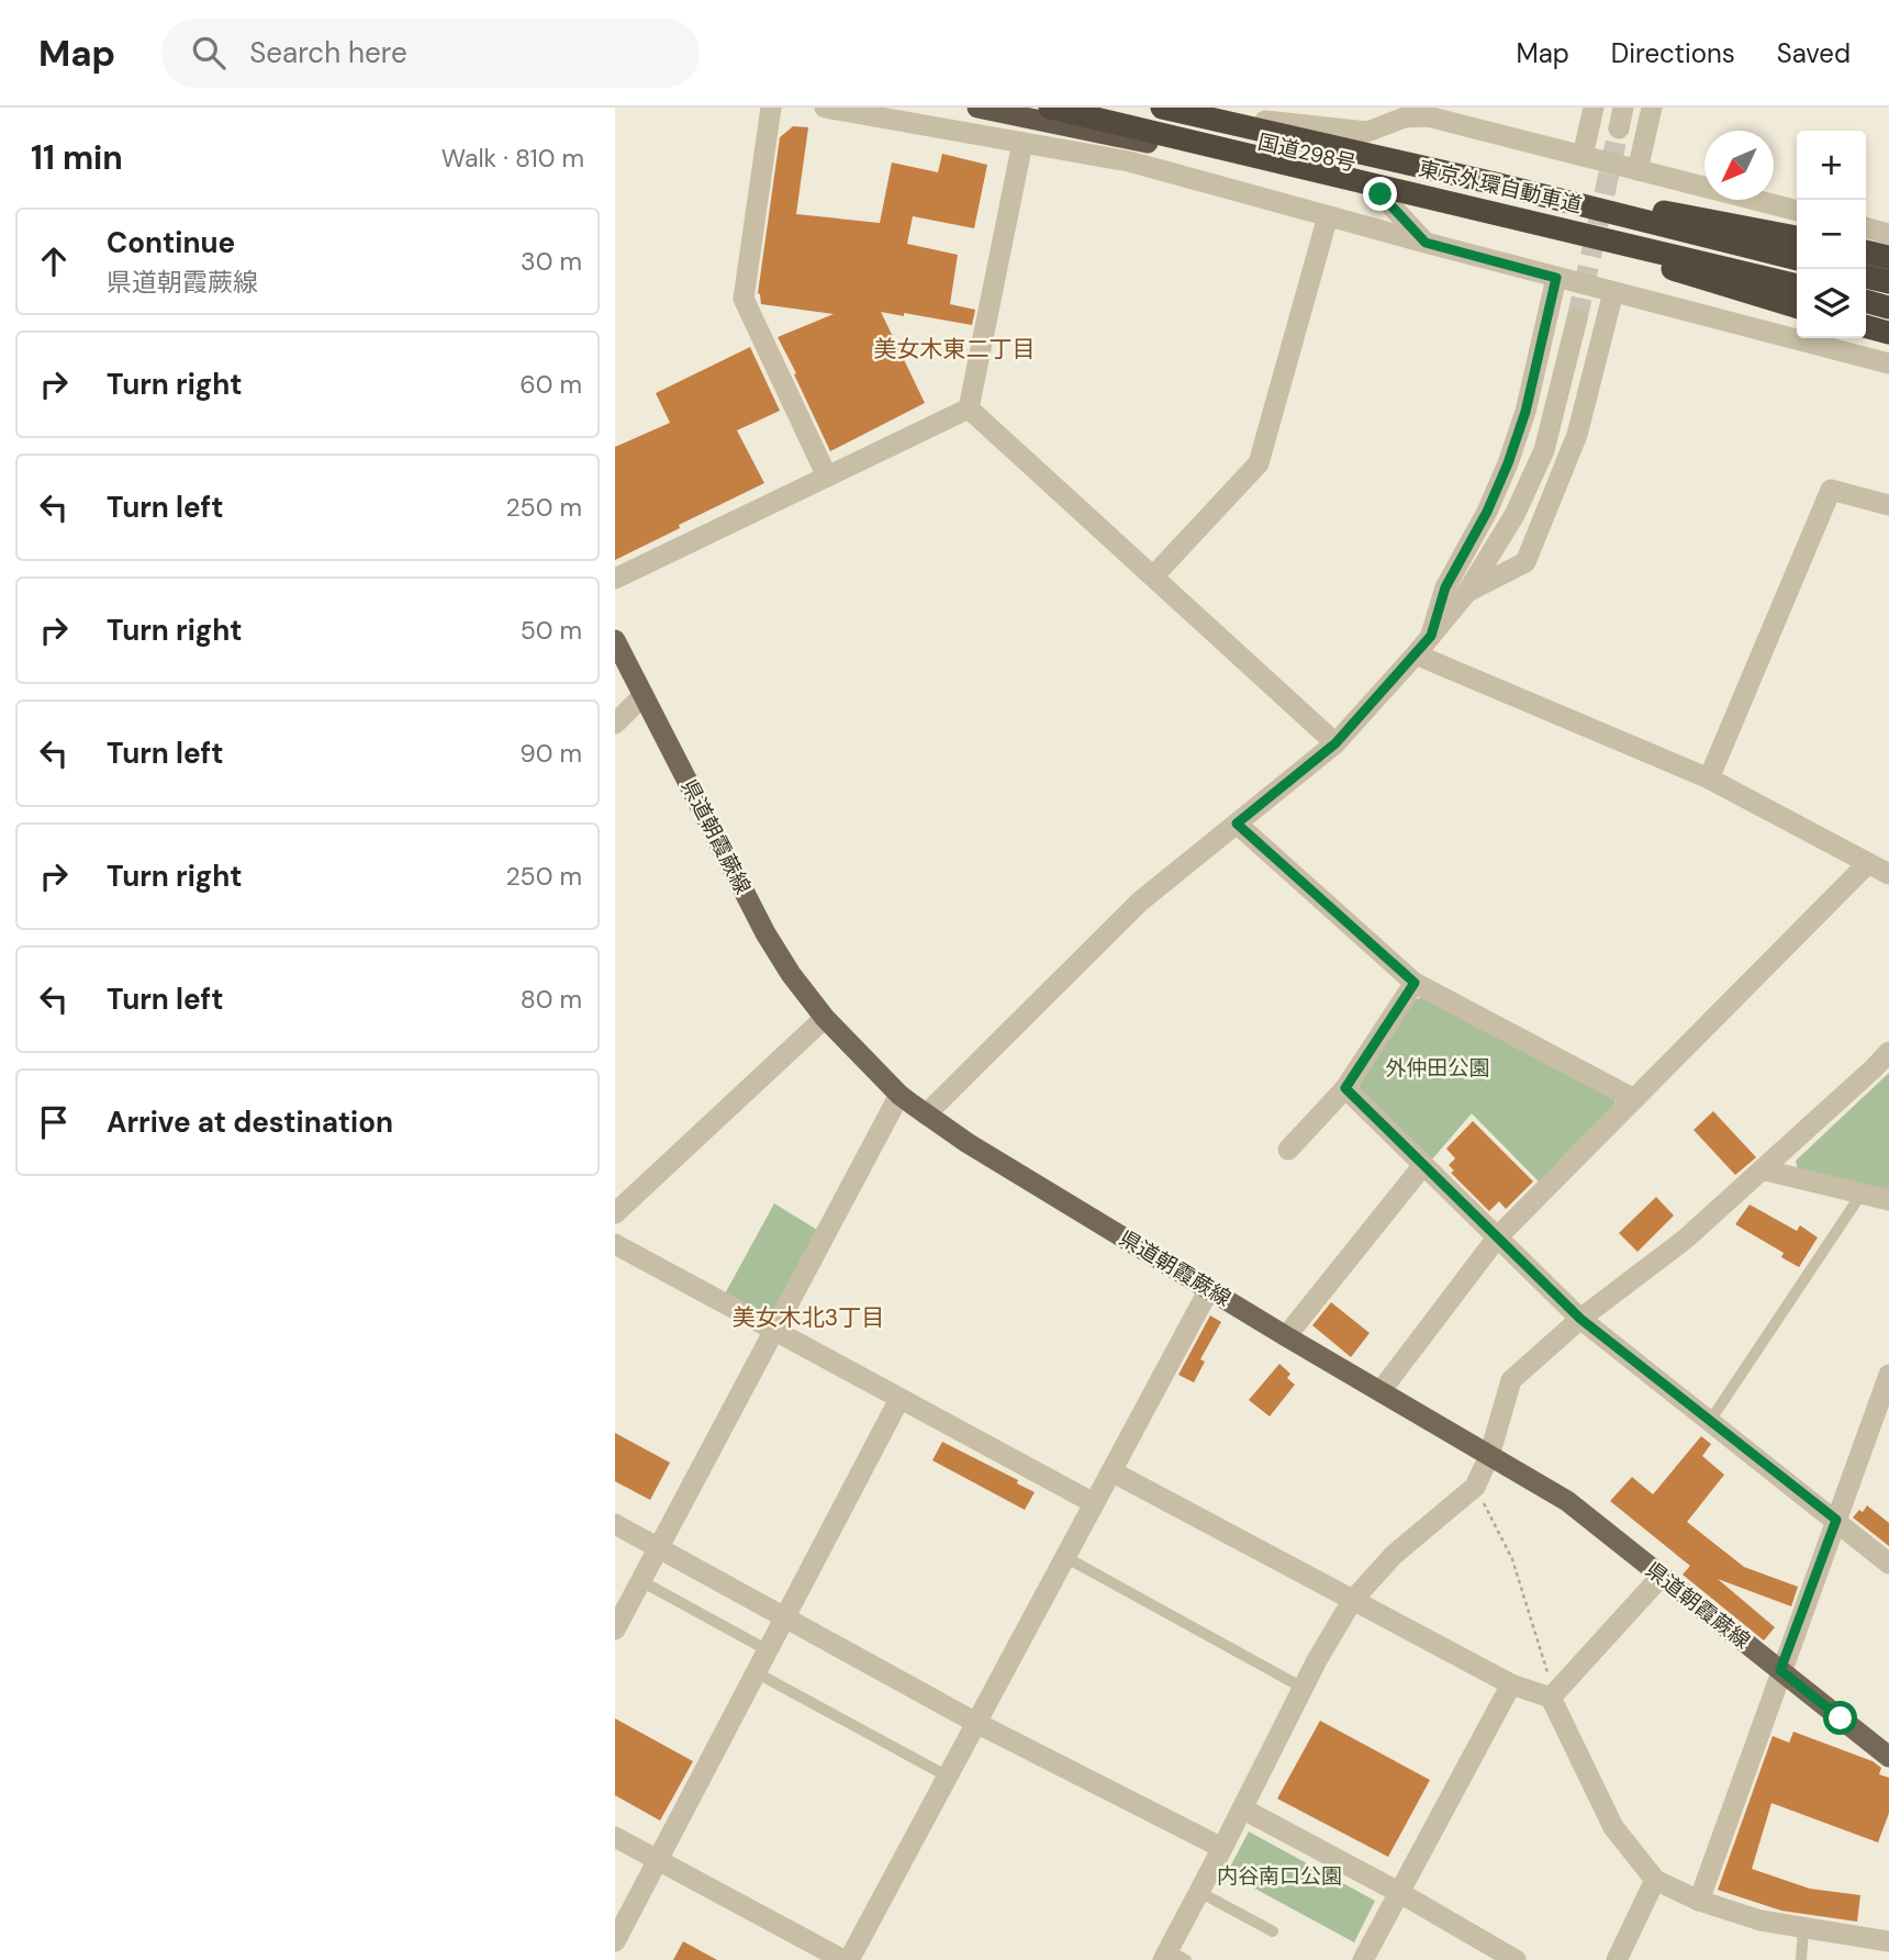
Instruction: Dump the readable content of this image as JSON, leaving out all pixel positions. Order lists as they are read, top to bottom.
{
  "streets": {
    "highway": ["国道298号", "東京外環自動車道"],
    "main road": ["県道朝霞蕨線"]
  },
  "districts": ["美女木東二丁目", "美女木北3丁目"],
  "parks": ["外仲田公園", "内谷南口公園"],
  "north": "bottom left",
  "page": {
    "header": "Map",
    "search": "Search here",
    "nav": ["Map", "Directions", "Saved"],
    "heading": ["11 min", "Walk · 810 m"],
    "map_buttons": ["+", "−"],
    "list": [
      ["Continue", "県道朝霞蕨線", "30 m"],
      ["Turn right", "60 m"],
      ["Turn left", "250 m"],
      ["Turn right", "50 m"],
      ["Turn left", "90 m"],
      ["Turn right", "250 m"],
      ["Turn left", "80 m"],
      "Arrive at destination"
    ]
  }
}
